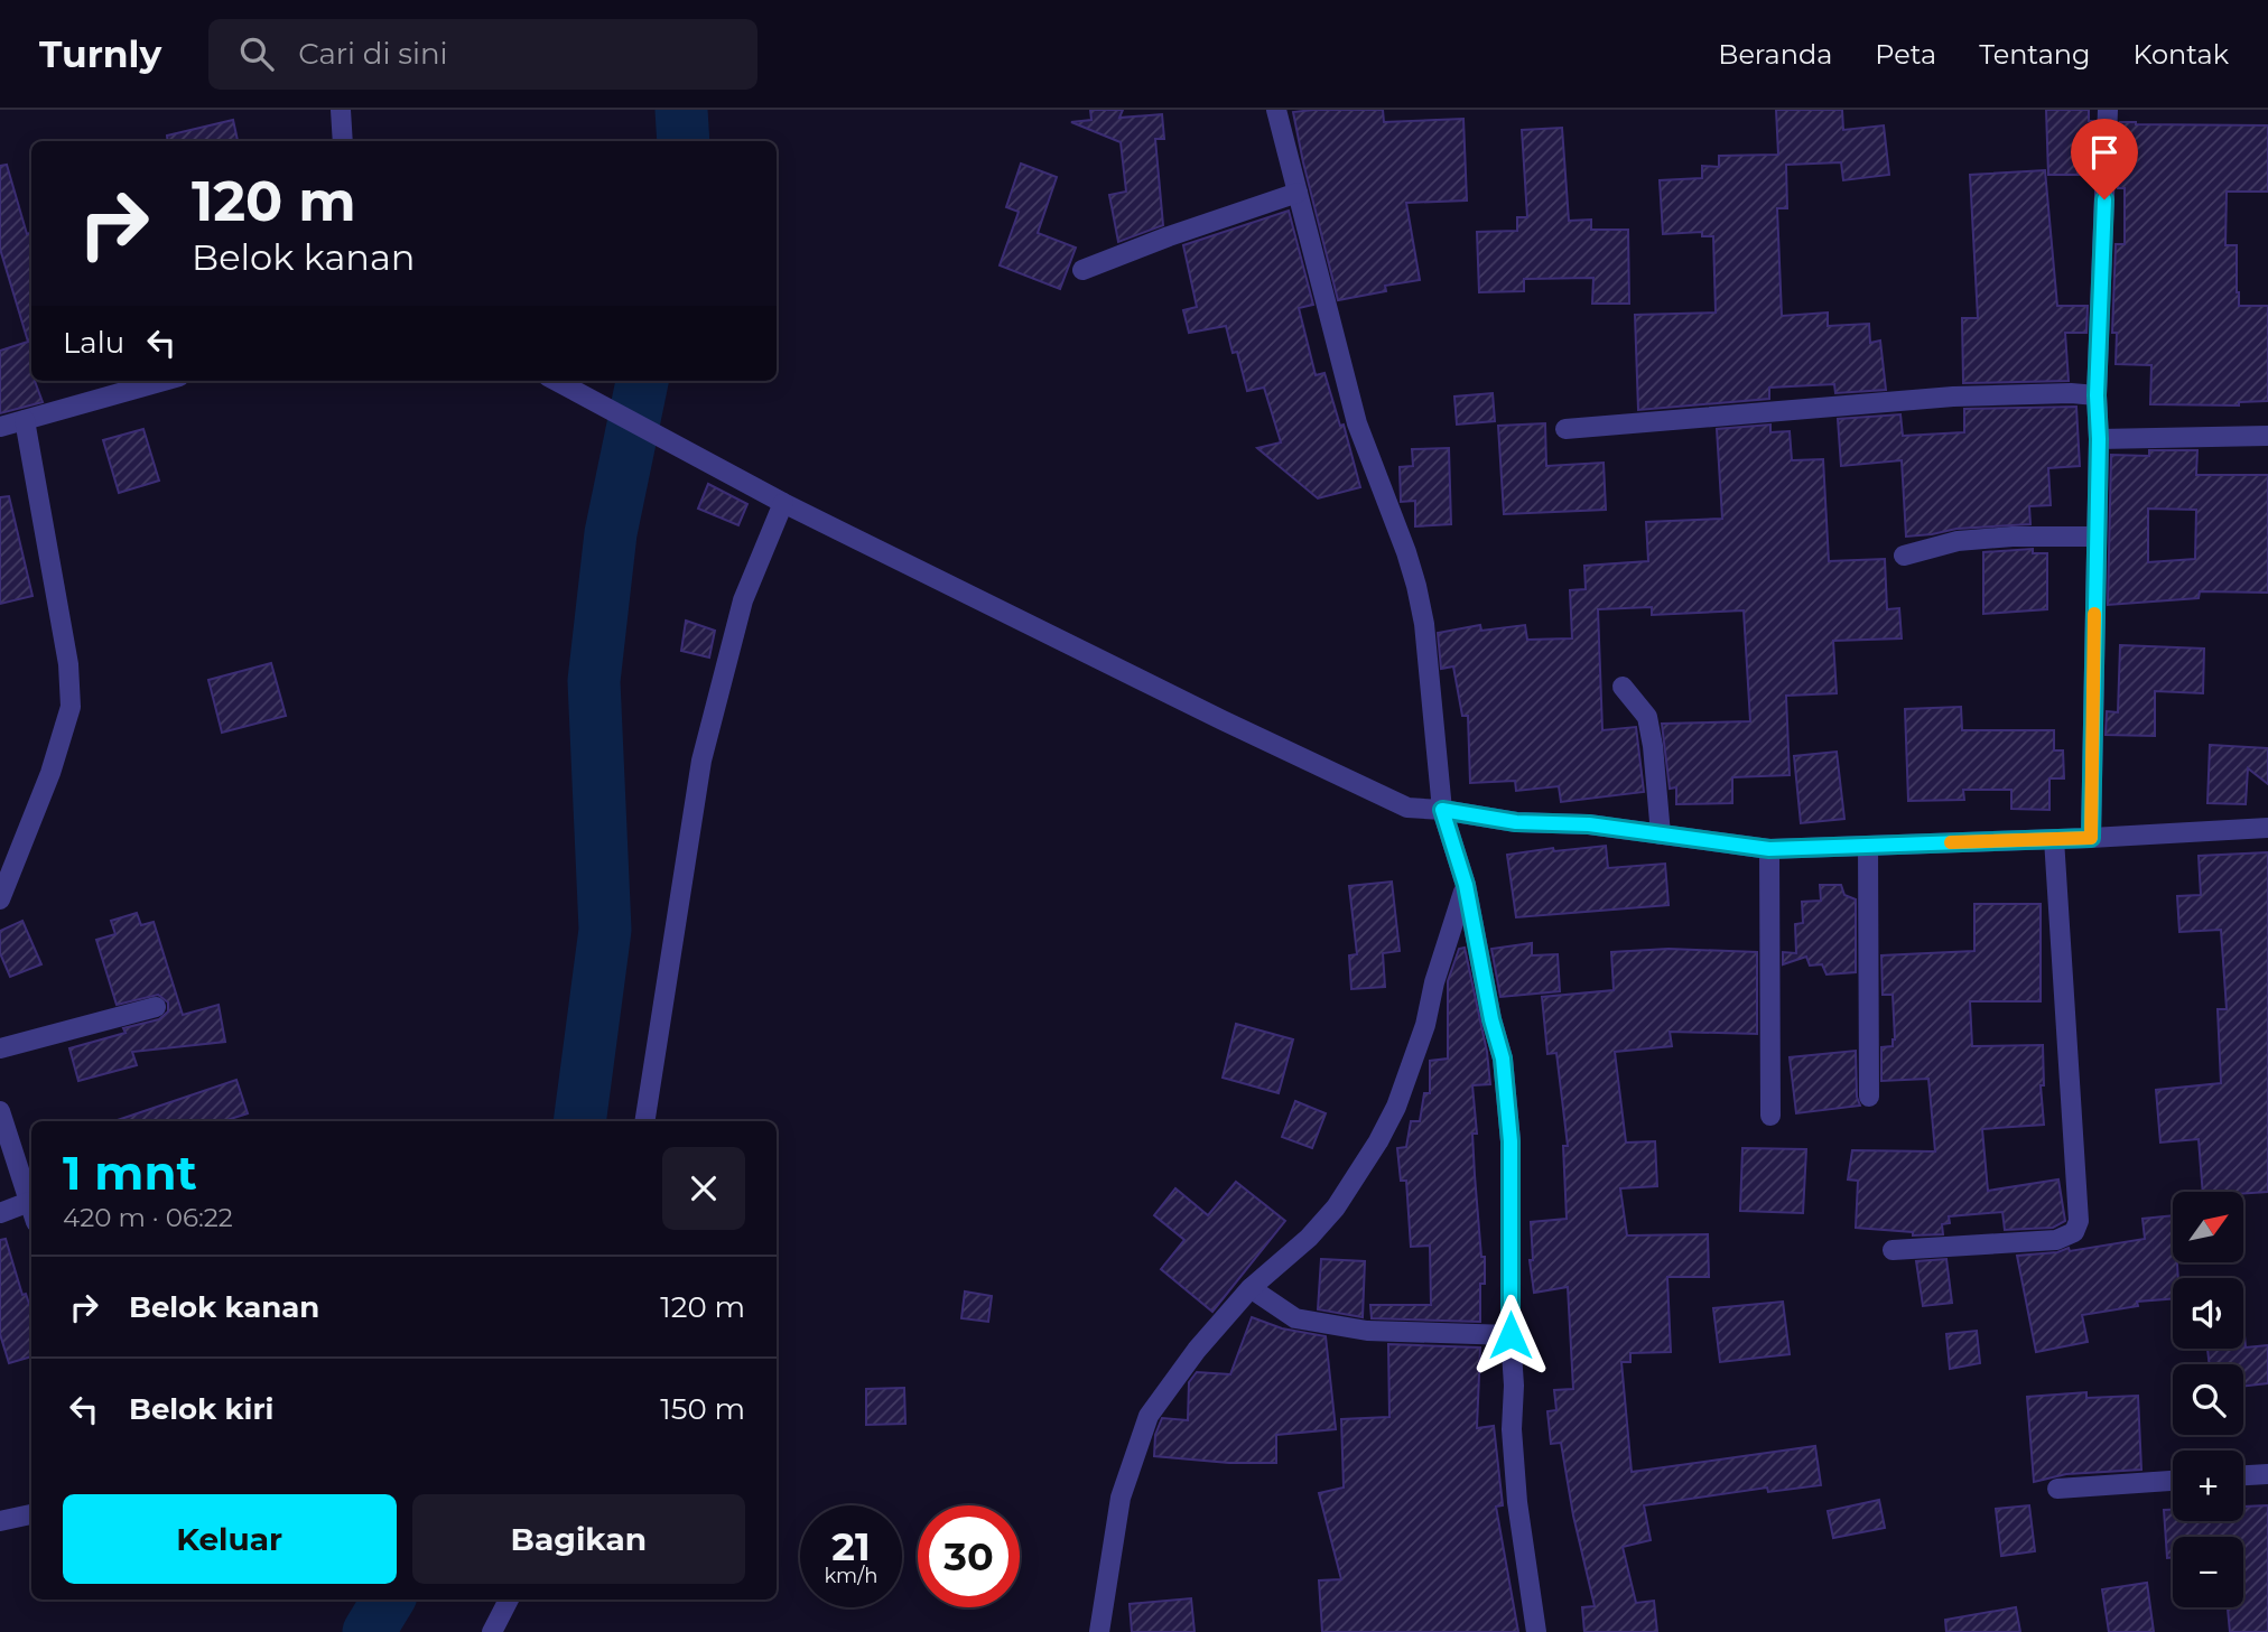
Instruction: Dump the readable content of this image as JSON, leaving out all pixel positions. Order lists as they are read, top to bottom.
{
  "north": "top right",
  "page": {
    "header": "Turnly",
    "search": "Cari di sini",
    "nav": [
      "Beranda",
      "Peta",
      "Tentang",
      "Kontak"
    ],
    "turn": ["120 m", "Belok kanan"],
    "then": "Lalu",
    "heading": ["1 mnt", "420 m · 06:22"],
    "map_buttons": ["+", "−"],
    "list": [
      {
        "name": "Belok kanan",
        "value": "120 m"
      },
      {
        "name": "Belok kiri",
        "value": "150 m"
      }
    ],
    "buttons": ["Keluar", "Bagikan"],
    "speed": "21 km/h",
    "limit": "30"
  }
}
